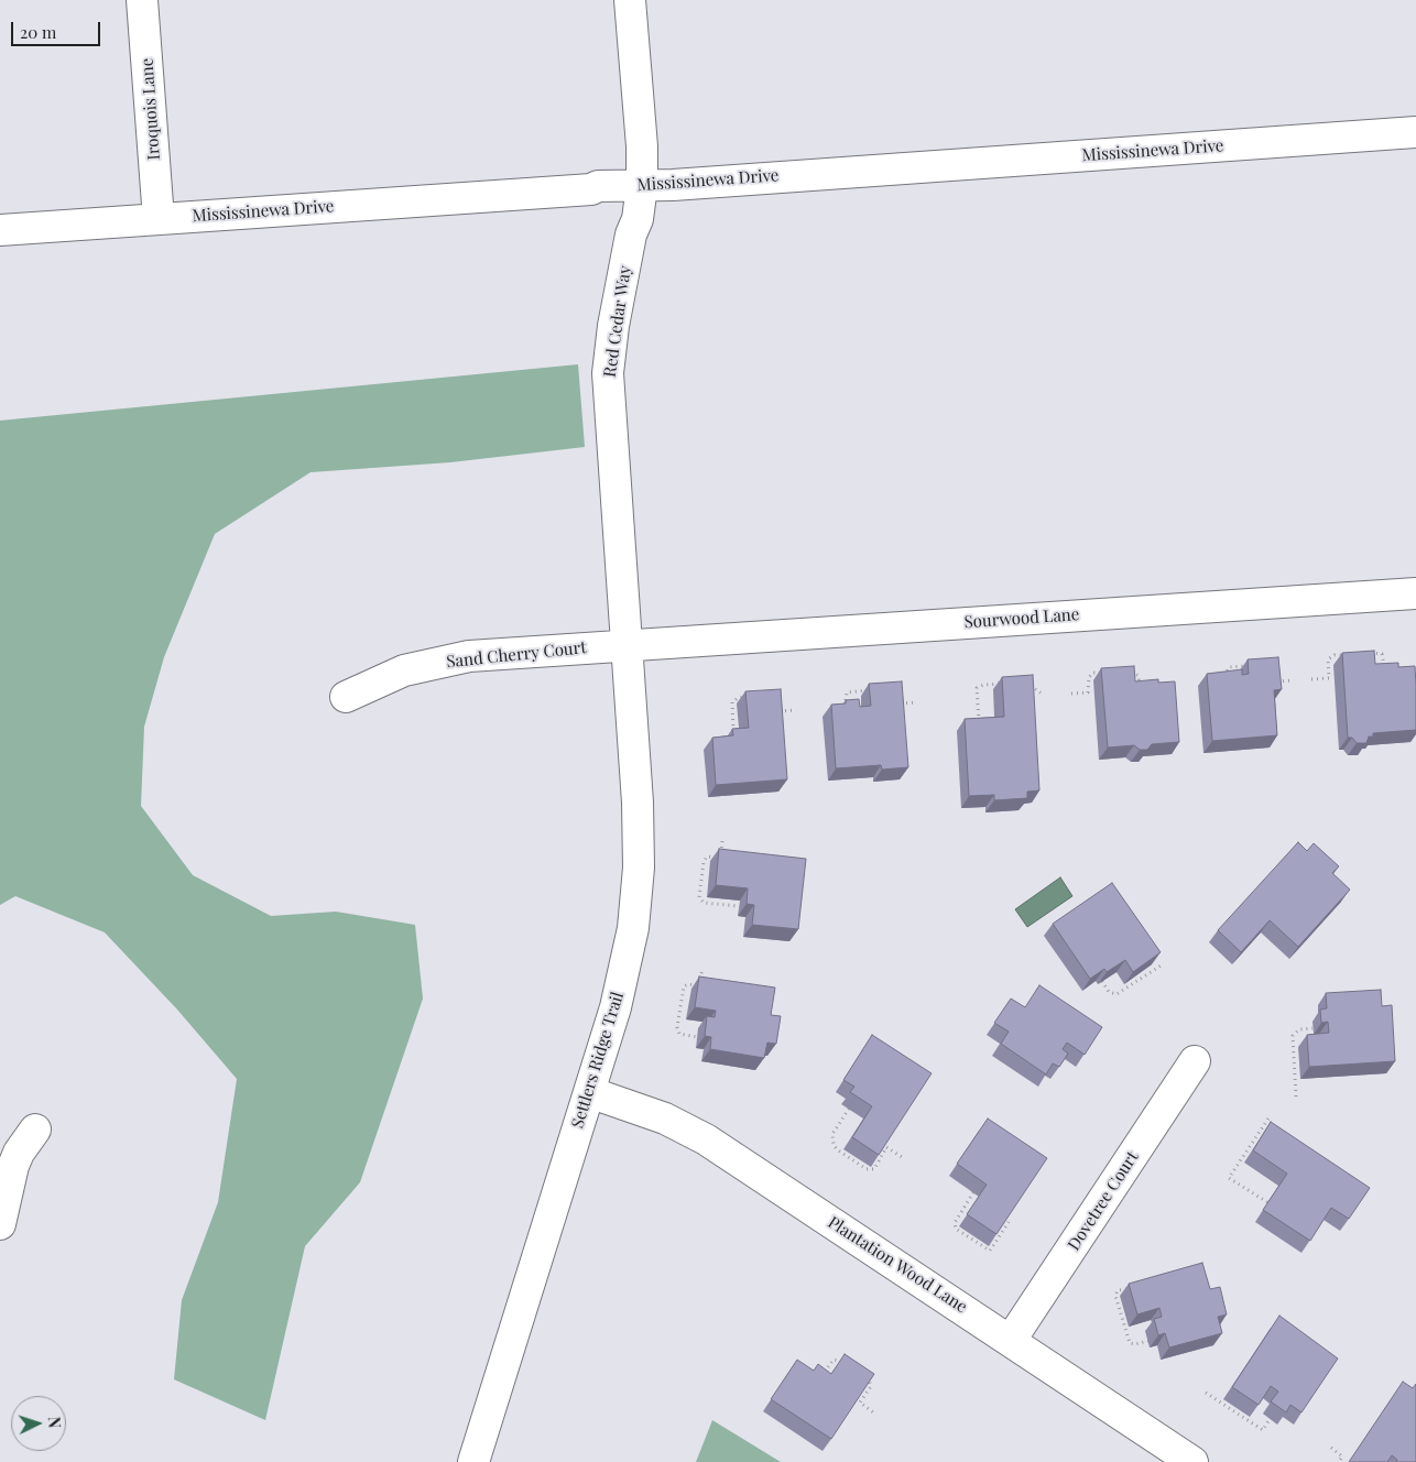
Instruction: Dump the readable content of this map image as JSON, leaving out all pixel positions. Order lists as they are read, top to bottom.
{
  "streets": {
    "street": [
      "Iroquois Lane",
      "Mississinewa Drive",
      "Red Cedar Way",
      "Sourwood Lane",
      "Sand Cherry Court",
      "Settlers Ridge Trail",
      "Dovetree Court",
      "Plantation Wood Lane"
    ]
  },
  "crossings": [
    ["Iroquois Lane", "Mississinewa Drive"],
    ["Mississinewa Drive", "Red Cedar Way"],
    ["Red Cedar Way", "Sourwood Lane"],
    ["Red Cedar Way", "Sand Cherry Court"],
    ["Red Cedar Way", "Settlers Ridge Trail"],
    ["Sourwood Lane", "Sand Cherry Court"],
    ["Sourwood Lane", "Settlers Ridge Trail"],
    ["Sand Cherry Court", "Settlers Ridge Trail"],
    ["Settlers Ridge Trail", "Plantation Wood Lane"],
    ["Dovetree Court", "Plantation Wood Lane"]
  ],
  "scale_bar": "20 m",
  "north": "right"
}
